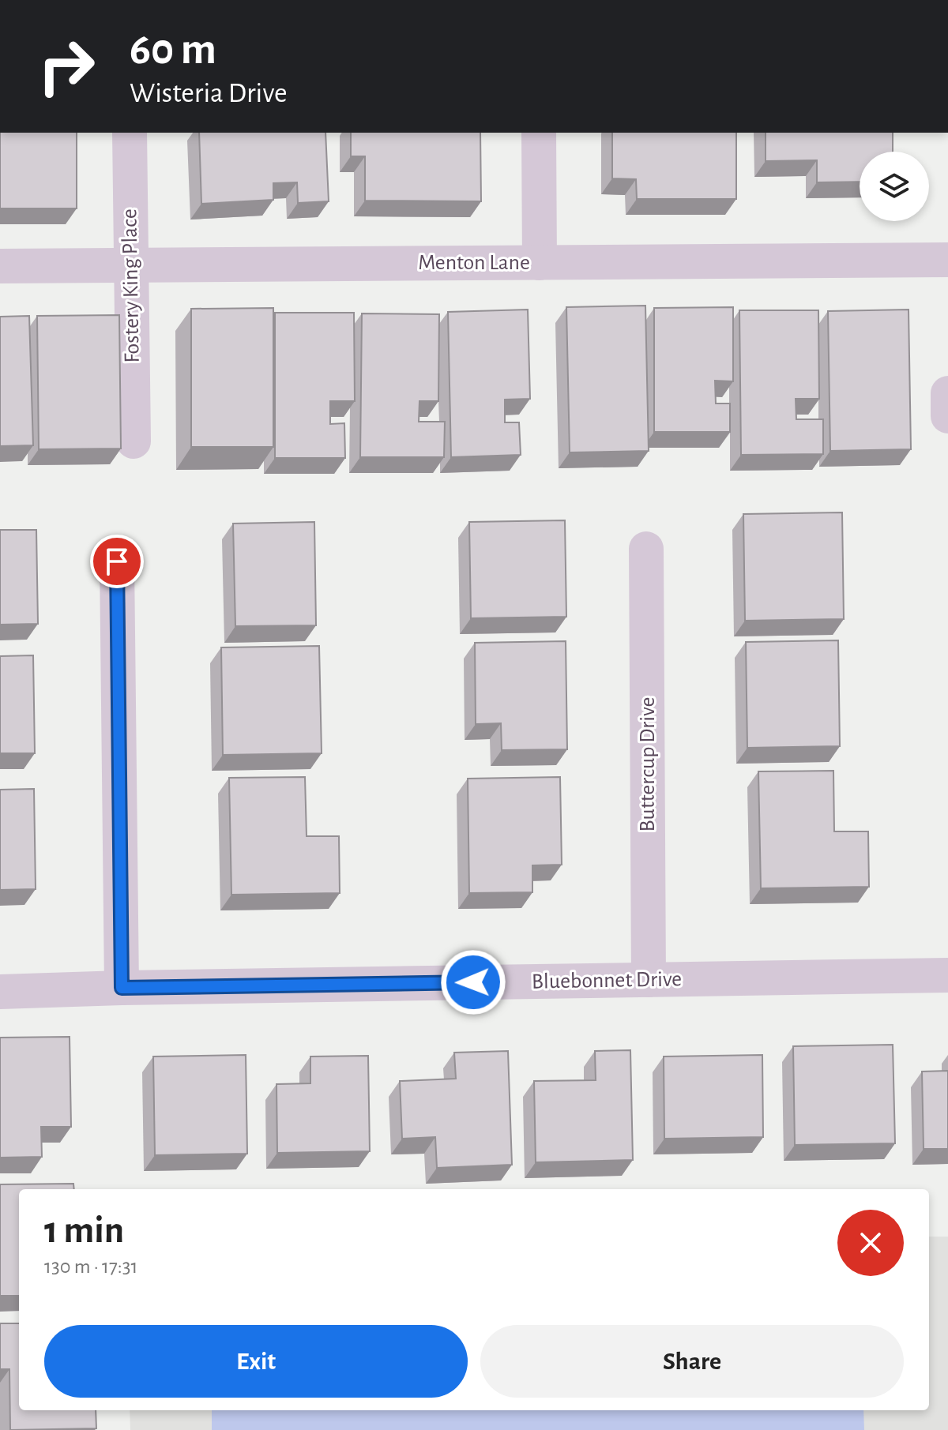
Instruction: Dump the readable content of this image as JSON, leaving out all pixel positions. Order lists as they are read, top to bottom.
{
  "streets": {
    "street": [
      "Menton Lane",
      "Fostery King Place",
      "Buttercup Drive",
      "Bluebonnet Drive"
    ]
  },
  "crossings": [
    ["Menton Lane", "Fostery King Place"],
    ["Buttercup Drive", "Bluebonnet Drive"]
  ],
  "page": {
    "turn": ["60 m", "Wisteria Drive"],
    "heading": ["1 min", "130 m · 17:31"],
    "buttons": ["Exit", "Share"]
  }
}
